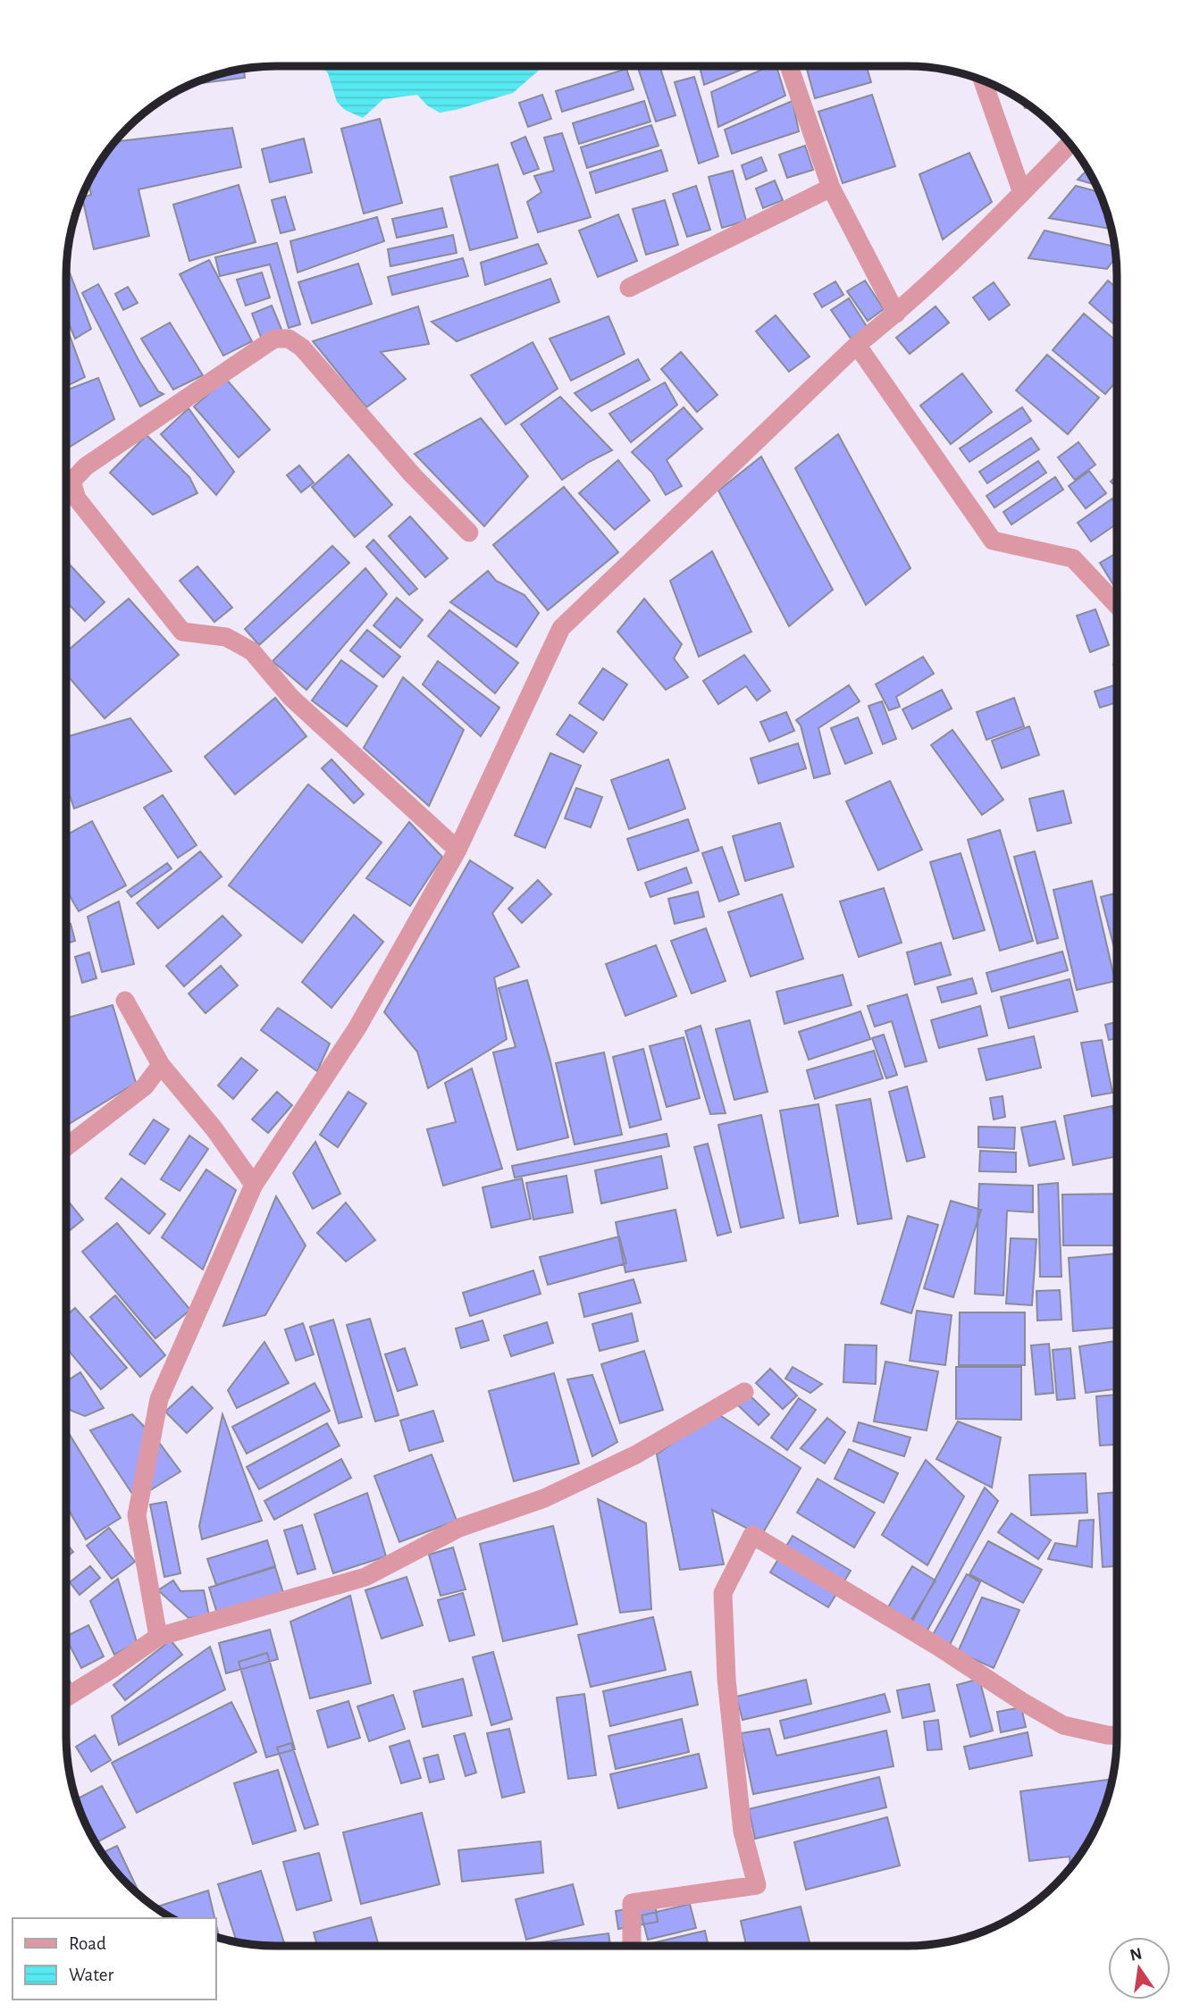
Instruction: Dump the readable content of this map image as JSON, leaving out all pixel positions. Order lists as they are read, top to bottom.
{
  "legend": ["Road", "Water"],
  "north": "top"
}
